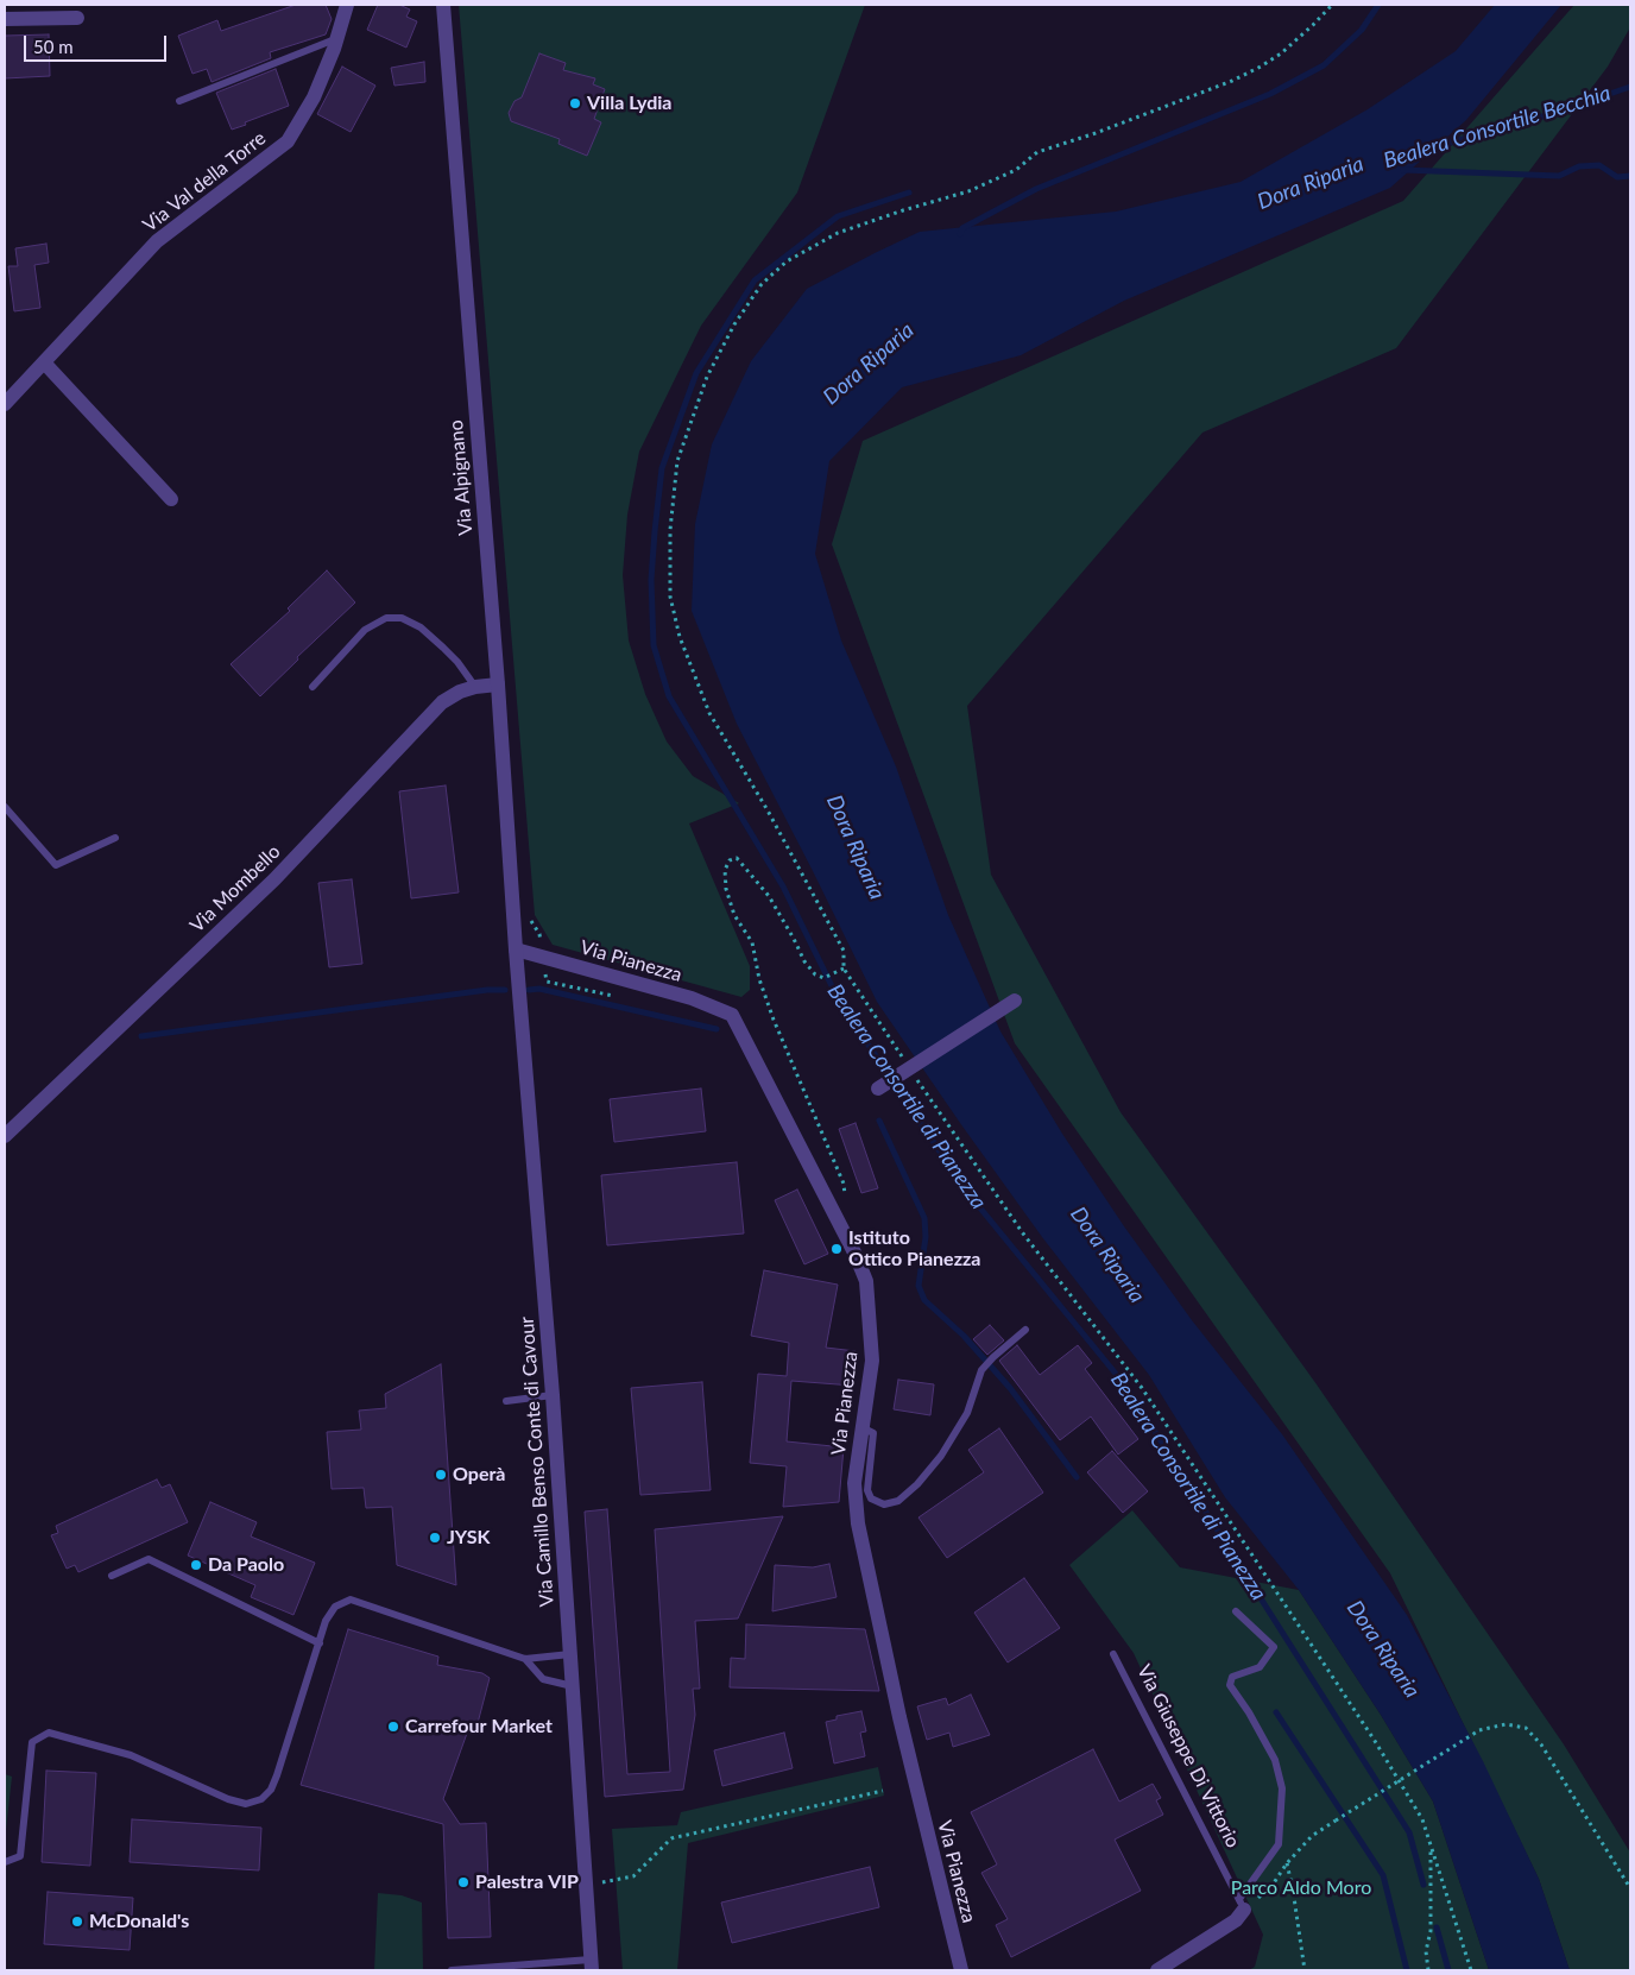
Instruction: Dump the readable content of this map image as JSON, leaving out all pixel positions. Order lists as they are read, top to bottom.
{
  "streets": {
    "street": [
      "Via Val della Torre",
      "Via Alpignano",
      "Via Mombello",
      "Via Pianezza",
      "Via Camillo Benso Conte di Cavour"
    ],
    "lane": ["Via Giuseppe Di Vittorio"]
  },
  "crossings": [
    ["Via Alpignano", "Via Mombello"],
    ["Via Alpignano", "Via Pianezza"],
    ["Via Alpignano", "Via Camillo Benso Conte di Cavour"],
    ["Via Pianezza", "Via Camillo Benso Conte di Cavour"]
  ],
  "water": ["Bealera Consortile Becchia", "Dora Riparia", "Bealera Consortile di Pianezza"],
  "parks": ["Parco Aldo Moro"],
  "places": [
    "Villa Lydia",
    "Istituto Ottico Pianezza",
    "Operà",
    "JYSK",
    "Da Paolo",
    "Carrefour Market",
    "Palestra VIP",
    "McDonald's"
  ],
  "scale_bar": "50 m"
}
